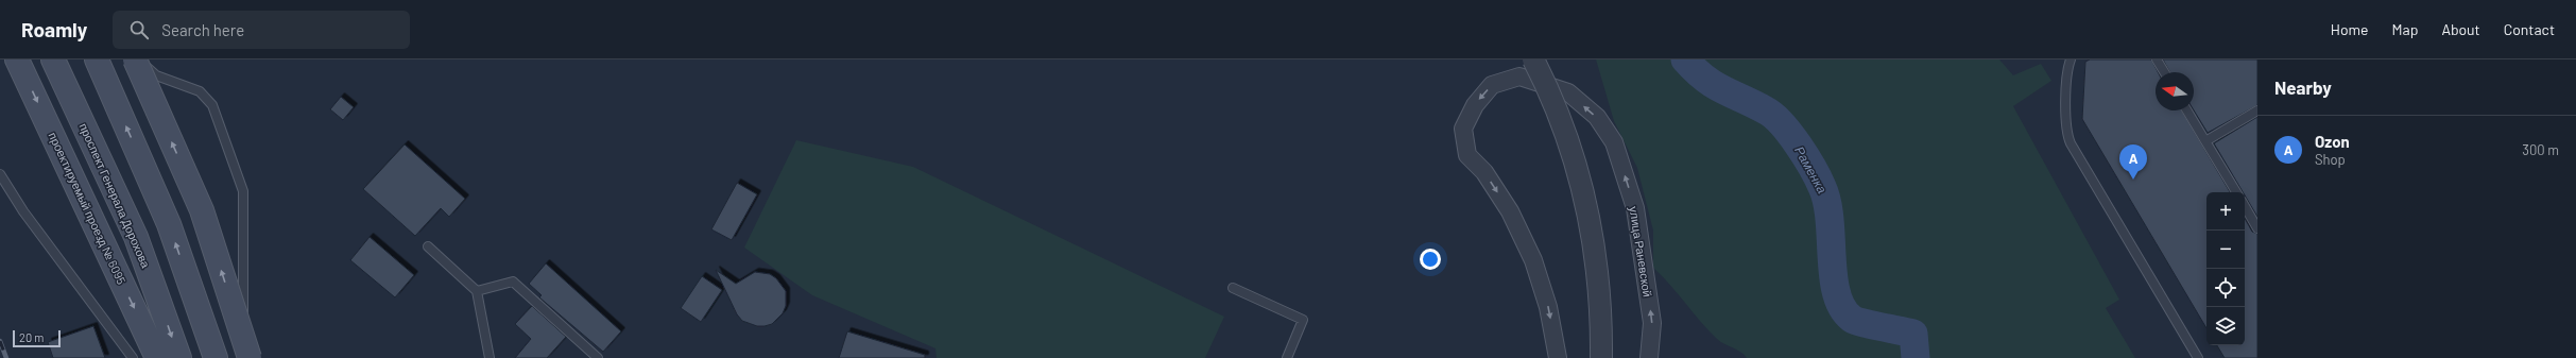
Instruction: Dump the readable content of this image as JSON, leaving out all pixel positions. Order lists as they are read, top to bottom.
{
  "streets": {
    "main road": ["проспект Генерала Дорохова", "проектируемый проезд № 6095"],
    "street": ["улица Раневской"]
  },
  "water": ["Раменка"],
  "scale_bar": "20 m",
  "north": "left",
  "page": {
    "header": "Roamly",
    "search": "Search here",
    "nav": [
      "Home",
      "Map",
      "About",
      "Contact"
    ],
    "heading": "Nearby",
    "list": [
      {
        "mark": "A",
        "name": "Ozon",
        "note": "Shop",
        "value": "300 m"
      }
    ],
    "pins": "A",
    "map_buttons": ["+", "−"],
    "scale": "20 m"
  }
}
